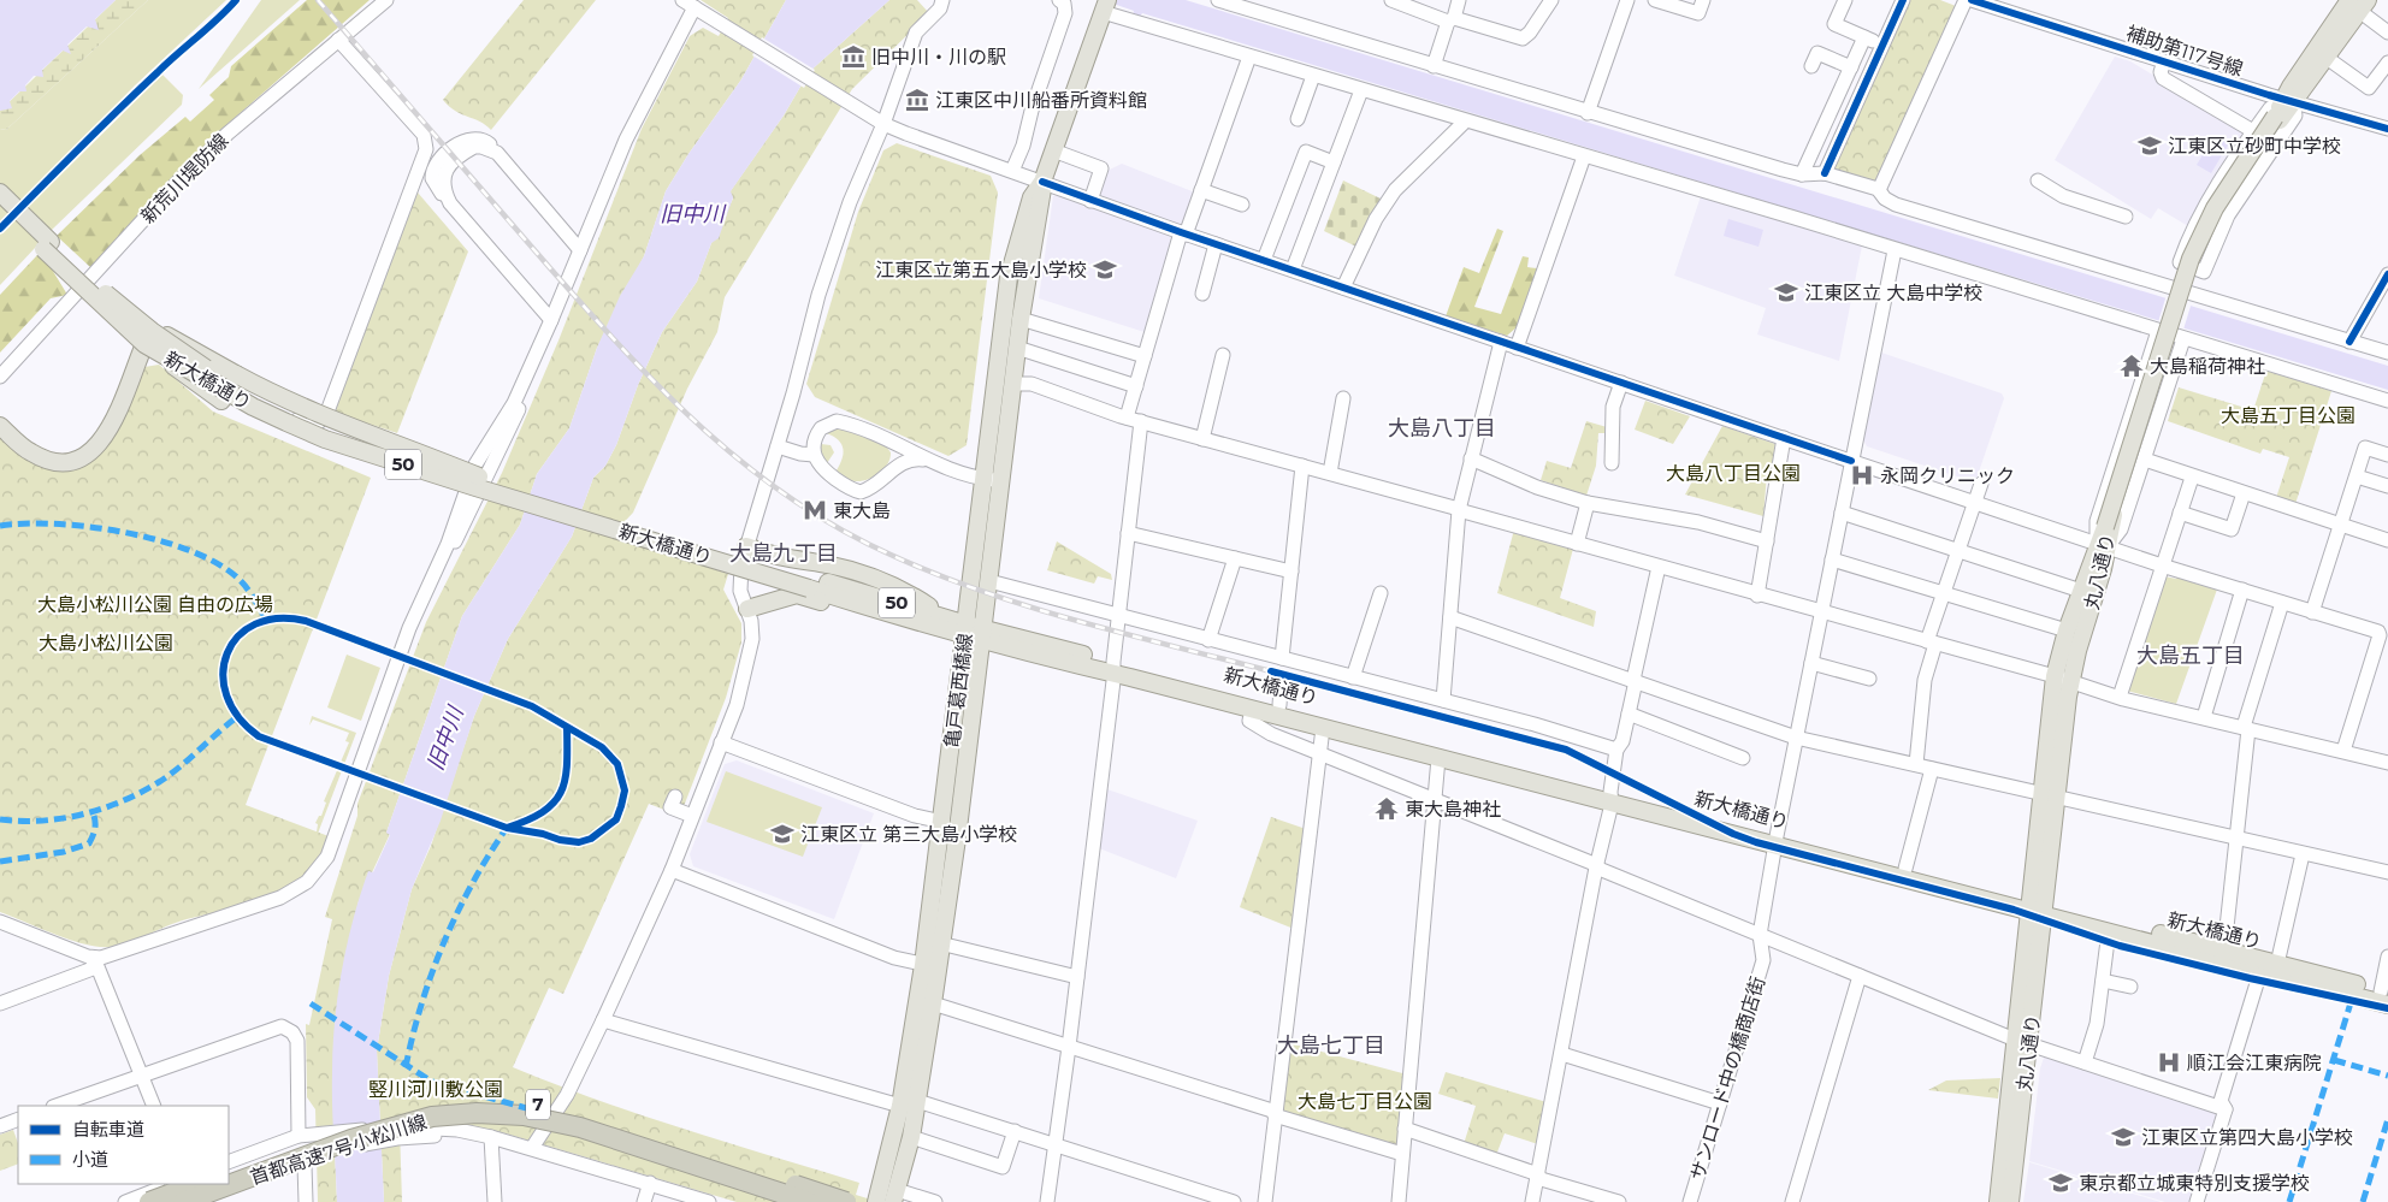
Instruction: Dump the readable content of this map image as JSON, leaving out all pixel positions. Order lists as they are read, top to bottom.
{
  "streets": {
    "highway": ["7", "首都高速7号小松川線"],
    "main road": [
      "新大橋通り",
      "50",
      "丸八通り",
      "亀戸葛西橋線"
    ],
    "street": ["補助第117号線", "新荒川堤防線", "サンロード中の橋商店街"]
  },
  "crossings": [
    ["補助第117号線", "丸八通り"],
    ["新大橋通り", "50"],
    ["新大橋通り", "丸八通り"],
    ["新大橋通り", "亀戸葛西橋線"],
    ["新大橋通り", "サンロード中の橋商店街"]
  ],
  "districts": [
    "大島八丁目",
    "大島九丁目",
    "大島五丁目",
    "大島七丁目"
  ],
  "water": ["旧中川"],
  "parks": [
    "大島五丁目公園",
    "大島八丁目公園",
    "大島小松川公園 自由の広場",
    "大島小松川公園",
    "竪川河川敷公園",
    "大島七丁目公園"
  ],
  "places": {
    "museum": ["旧中川・川の駅", "江東区中川船番所資料館"],
    "school or university": [
      "江東区立砂町中学校",
      "江東区立第五大島小学校",
      "江東区立 大島中学校",
      "江東区立 第三大島小学校",
      "江東区立第四大島小学校",
      "東京都立城東特別支援学校"
    ],
    "temple": ["大島稲荷神社", "東大島神社"],
    "hospital": ["永岡クリニック", "順江会江東病院"],
    "metro station": ["東大島"]
  },
  "legend": ["自転車道", "小道"]
}
